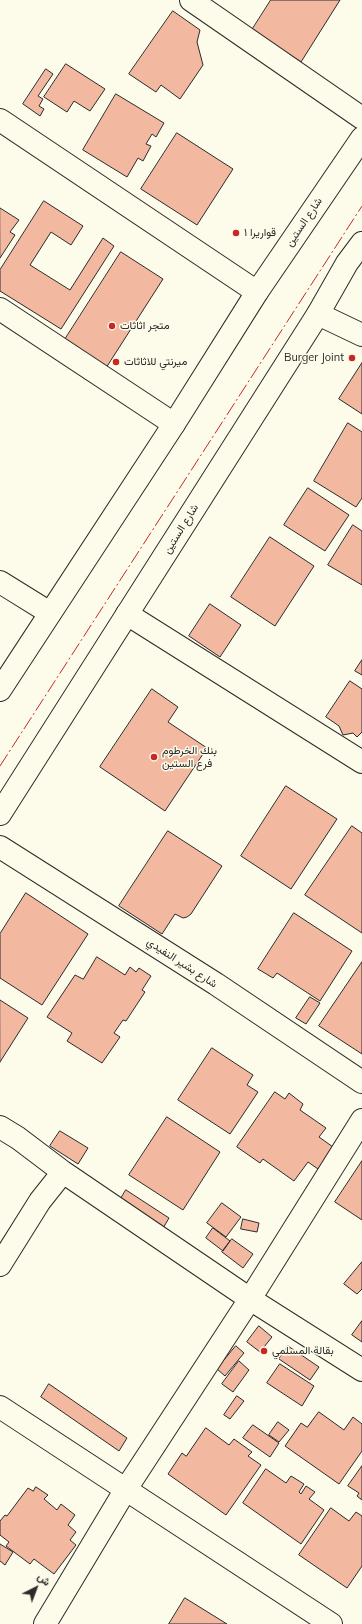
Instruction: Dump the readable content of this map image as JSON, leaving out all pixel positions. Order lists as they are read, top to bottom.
{
  "streets": {
    "street": ["شارع الستين", "شارع بشير النفيدي"]
  },
  "places": [
    "قواريرا ١",
    "متجر اثاثات",
    "Burger Joint",
    "ميرنتي للاثاثات",
    "بنك الخرطوم فرع الستين",
    "بقالة المسلمي"
  ],
  "north": "top right"
}
